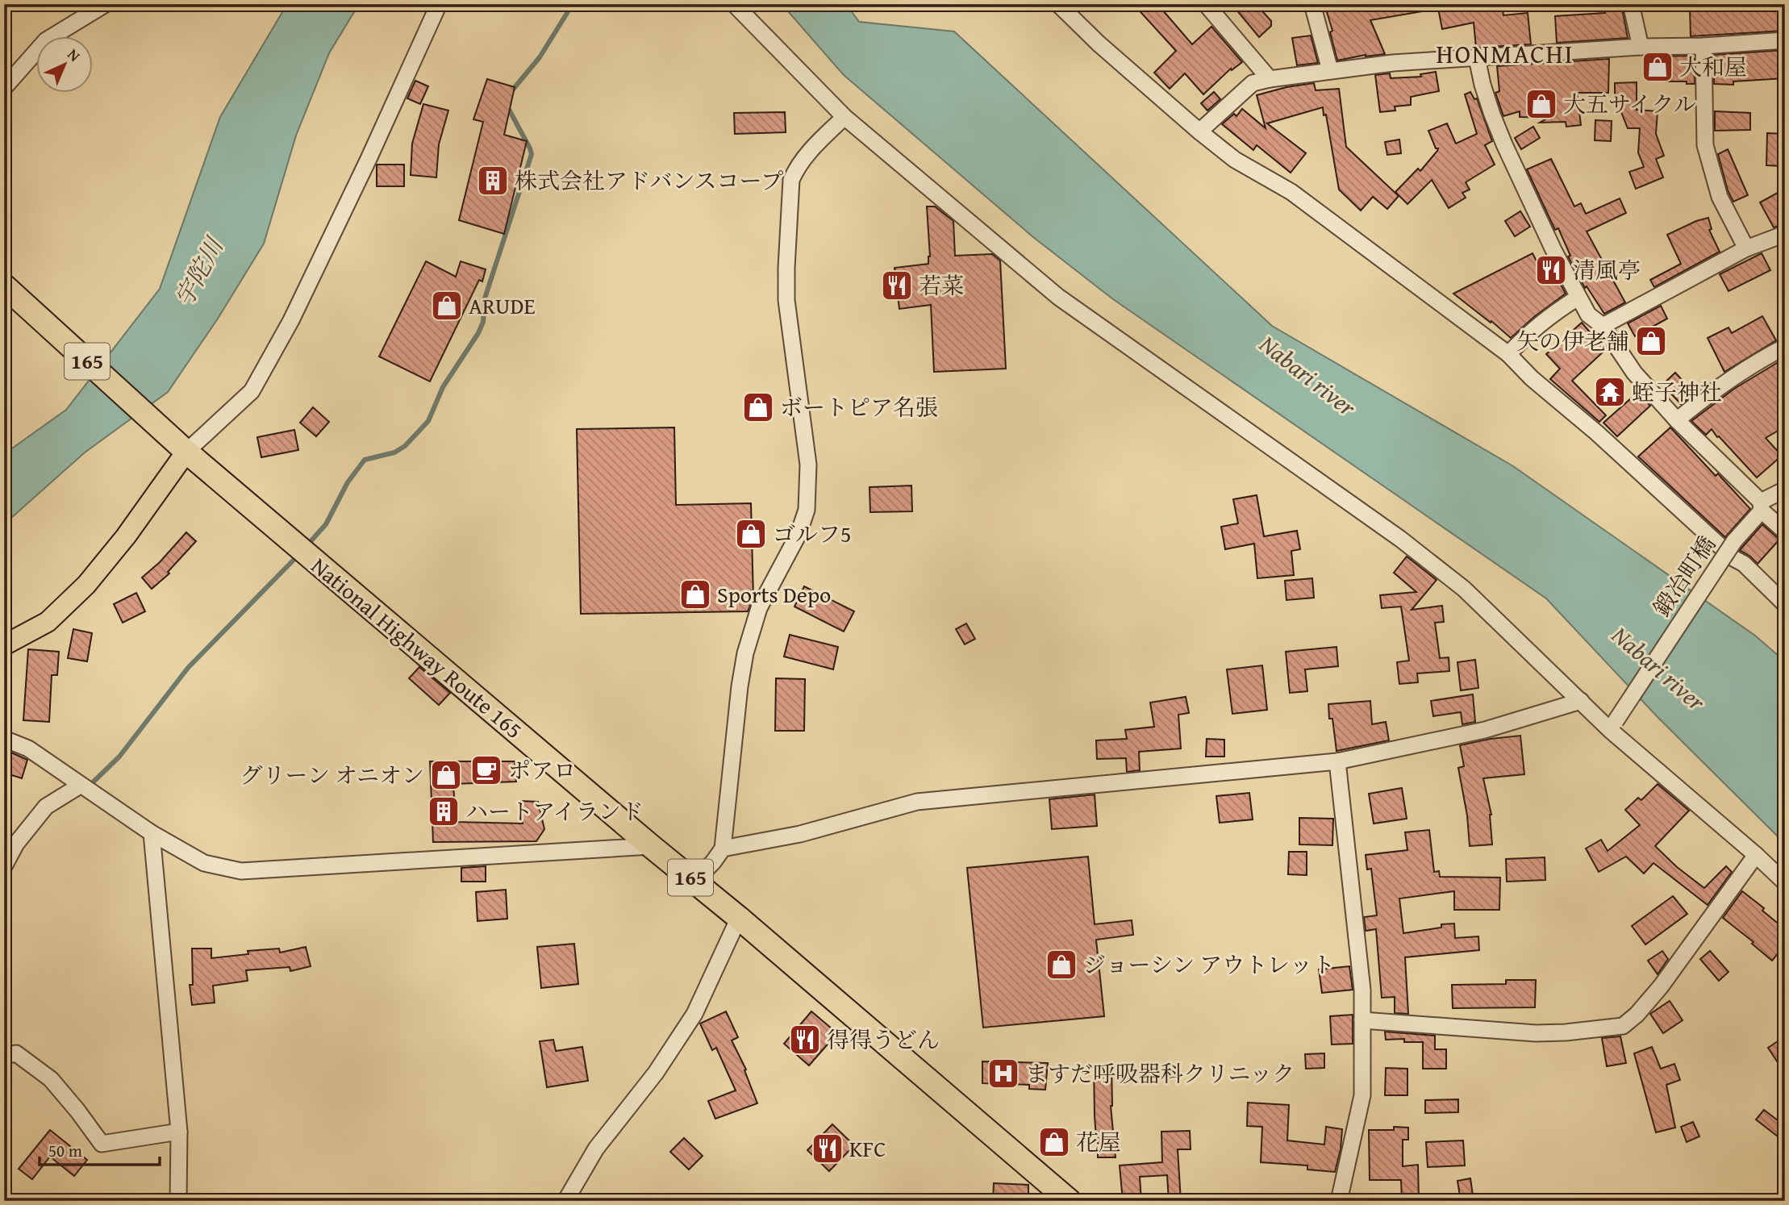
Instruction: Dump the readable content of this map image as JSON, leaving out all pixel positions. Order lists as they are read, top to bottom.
{
  "streets": {
    "highway": ["165", "National Highway Route 165"],
    "street": ["鍛冶町橋"]
  },
  "districts": ["HONMACHI"],
  "water": ["宇陀川", "Nabari river"],
  "places": {
    "shop": [
      "大和屋",
      "大五サイクル",
      "ARUDE",
      "矢の伊老舗",
      "ボートピア名張",
      "ゴルフ5",
      "Sports Depo",
      "グリーン オニオン",
      "ジョーシン アウトレット",
      "花屋"
    ],
    "building": ["株式会社アドバンスコープ", "ハートアイランド"],
    "restaurant": [
      "清風亭",
      "若菜",
      "得得うどん",
      "KFC"
    ],
    "temple": ["蛭子神社"],
    "cafe": ["ポアロ"],
    "hospital": ["ますだ呼吸器科クリニック"]
  },
  "scale_bar": "50 m",
  "north": "top right"
}
